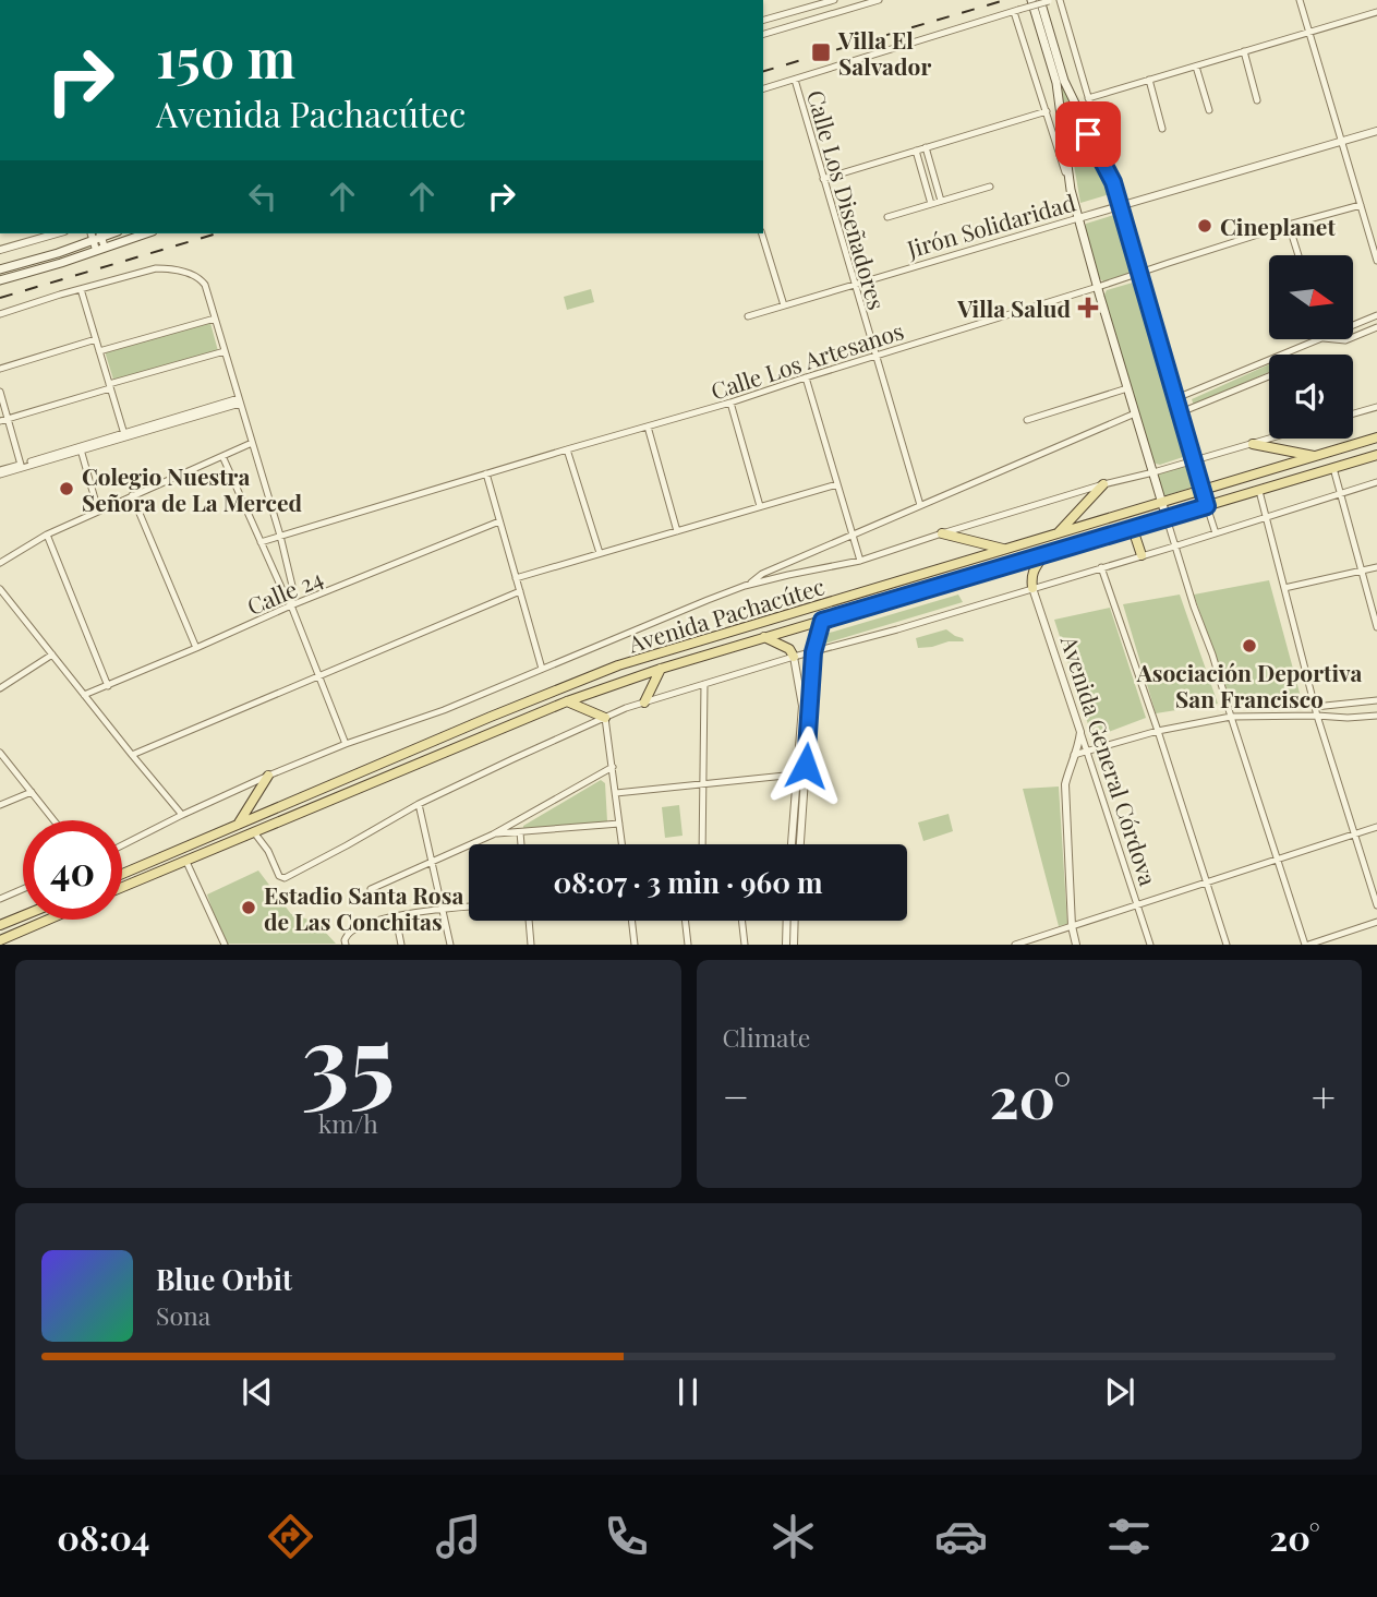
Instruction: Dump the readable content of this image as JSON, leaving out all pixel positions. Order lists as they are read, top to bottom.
{
  "streets": {
    "main road": ["Avenida Pachacútec"],
    "street": [
      "Calle Los Diseñadores",
      "Jirón Solidaridad",
      "Calle Los Artesanos",
      "Calle 24",
      "Avenida General Córdova"
    ]
  },
  "crossings": [
    ["Calle Los Diseñadores", "Jirón Solidaridad"],
    ["Calle Los Diseñadores", "Calle Los Artesanos"]
  ],
  "places": {
    "transit": ["Villa El Salvador"],
    "other": [
      "Cineplanet",
      "Colegio Nuestra Señora de La Merced",
      "Asociación Deportiva San Francisco",
      "Estadio Santa Rosa de Las Conchitas"
    ],
    "health": ["Villa Salud"]
  },
  "north": "right",
  "page": {
    "turn": ["150 m", "Avenida Pachacútec"],
    "limit": "40",
    "trip": "08:07 · 3 min · 960 m",
    "tile": [
      ["35", "km/h"],
      "Climate"
    ],
    "heat": ["−", "20°", "+"],
    "song": ["Blue Orbit", "Sona"],
    "tabs": ["08:04", "20°"]
  }
}
